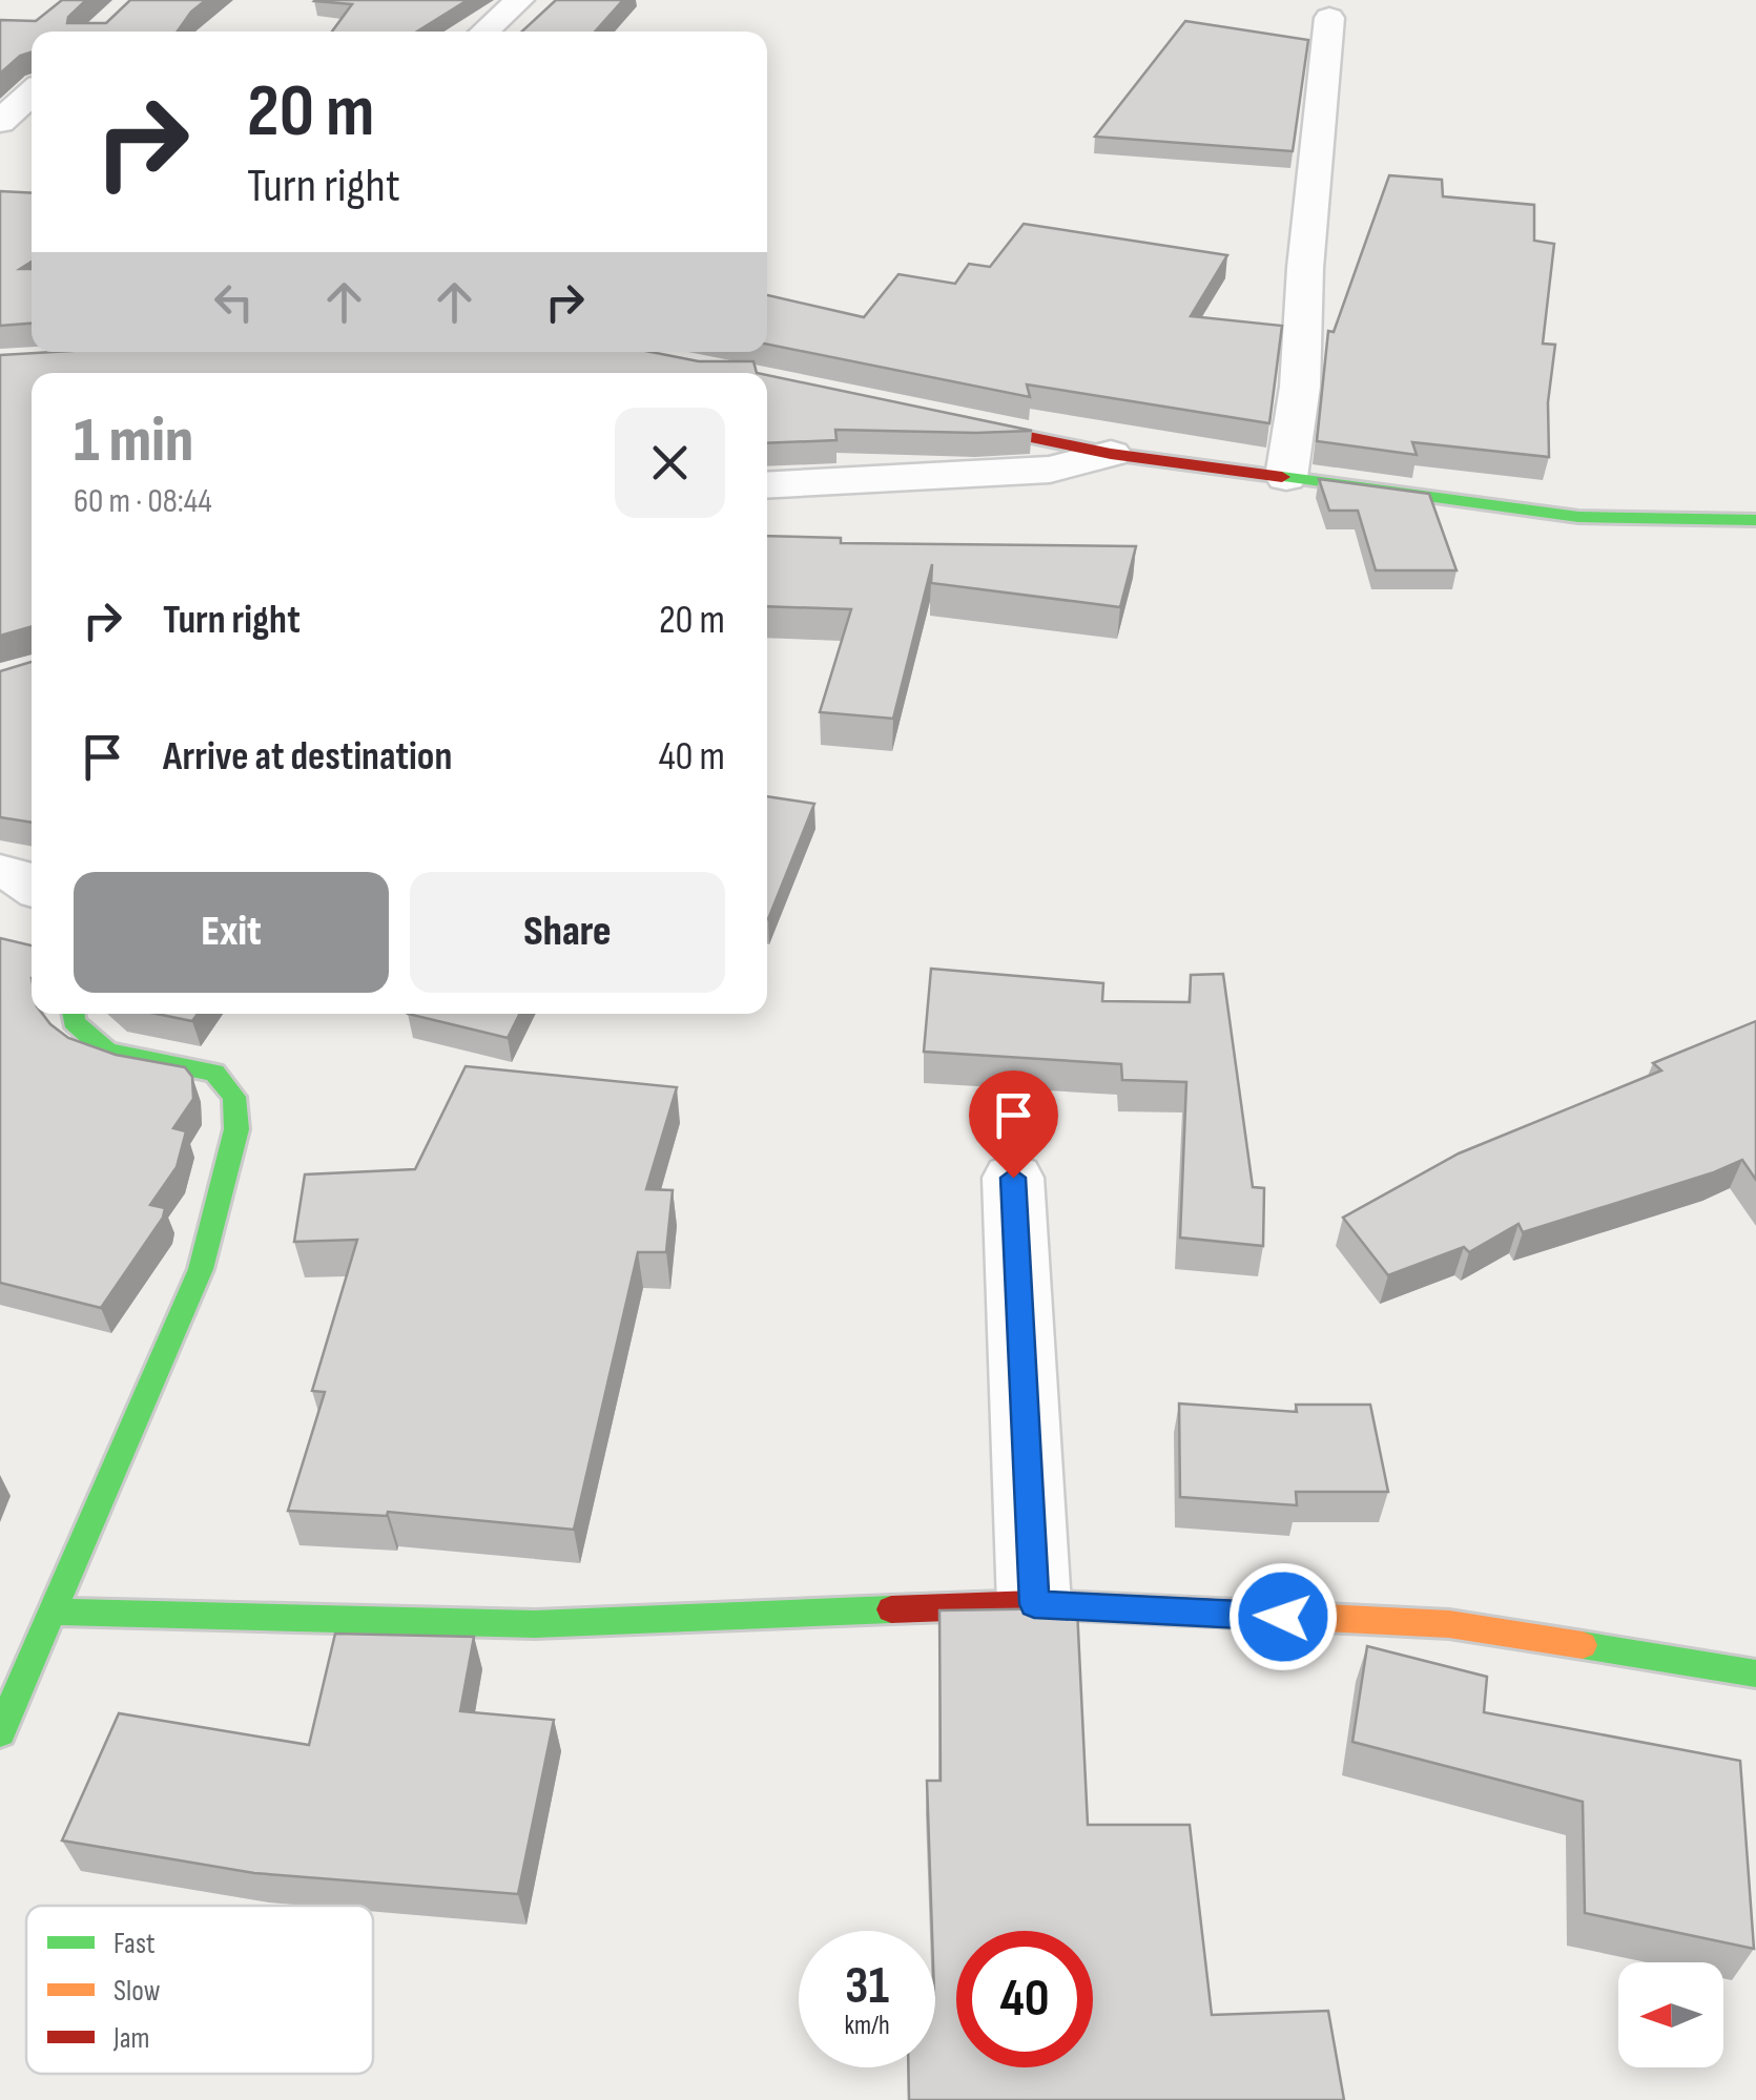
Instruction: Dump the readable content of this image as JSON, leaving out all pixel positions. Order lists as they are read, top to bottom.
{
  "legend": ["Fast", "Slow", "Jam"],
  "north": "left",
  "page": {
    "turn": ["20 m", "Turn right"],
    "heading": ["1 min", "60 m · 08:44"],
    "list": [
      {
        "name": "Turn right",
        "value": "20 m"
      },
      {
        "name": "Arrive at destination",
        "value": "40 m"
      }
    ],
    "buttons": ["Exit", "Share"],
    "speed": "31 km/h",
    "limit": "40"
  }
}
